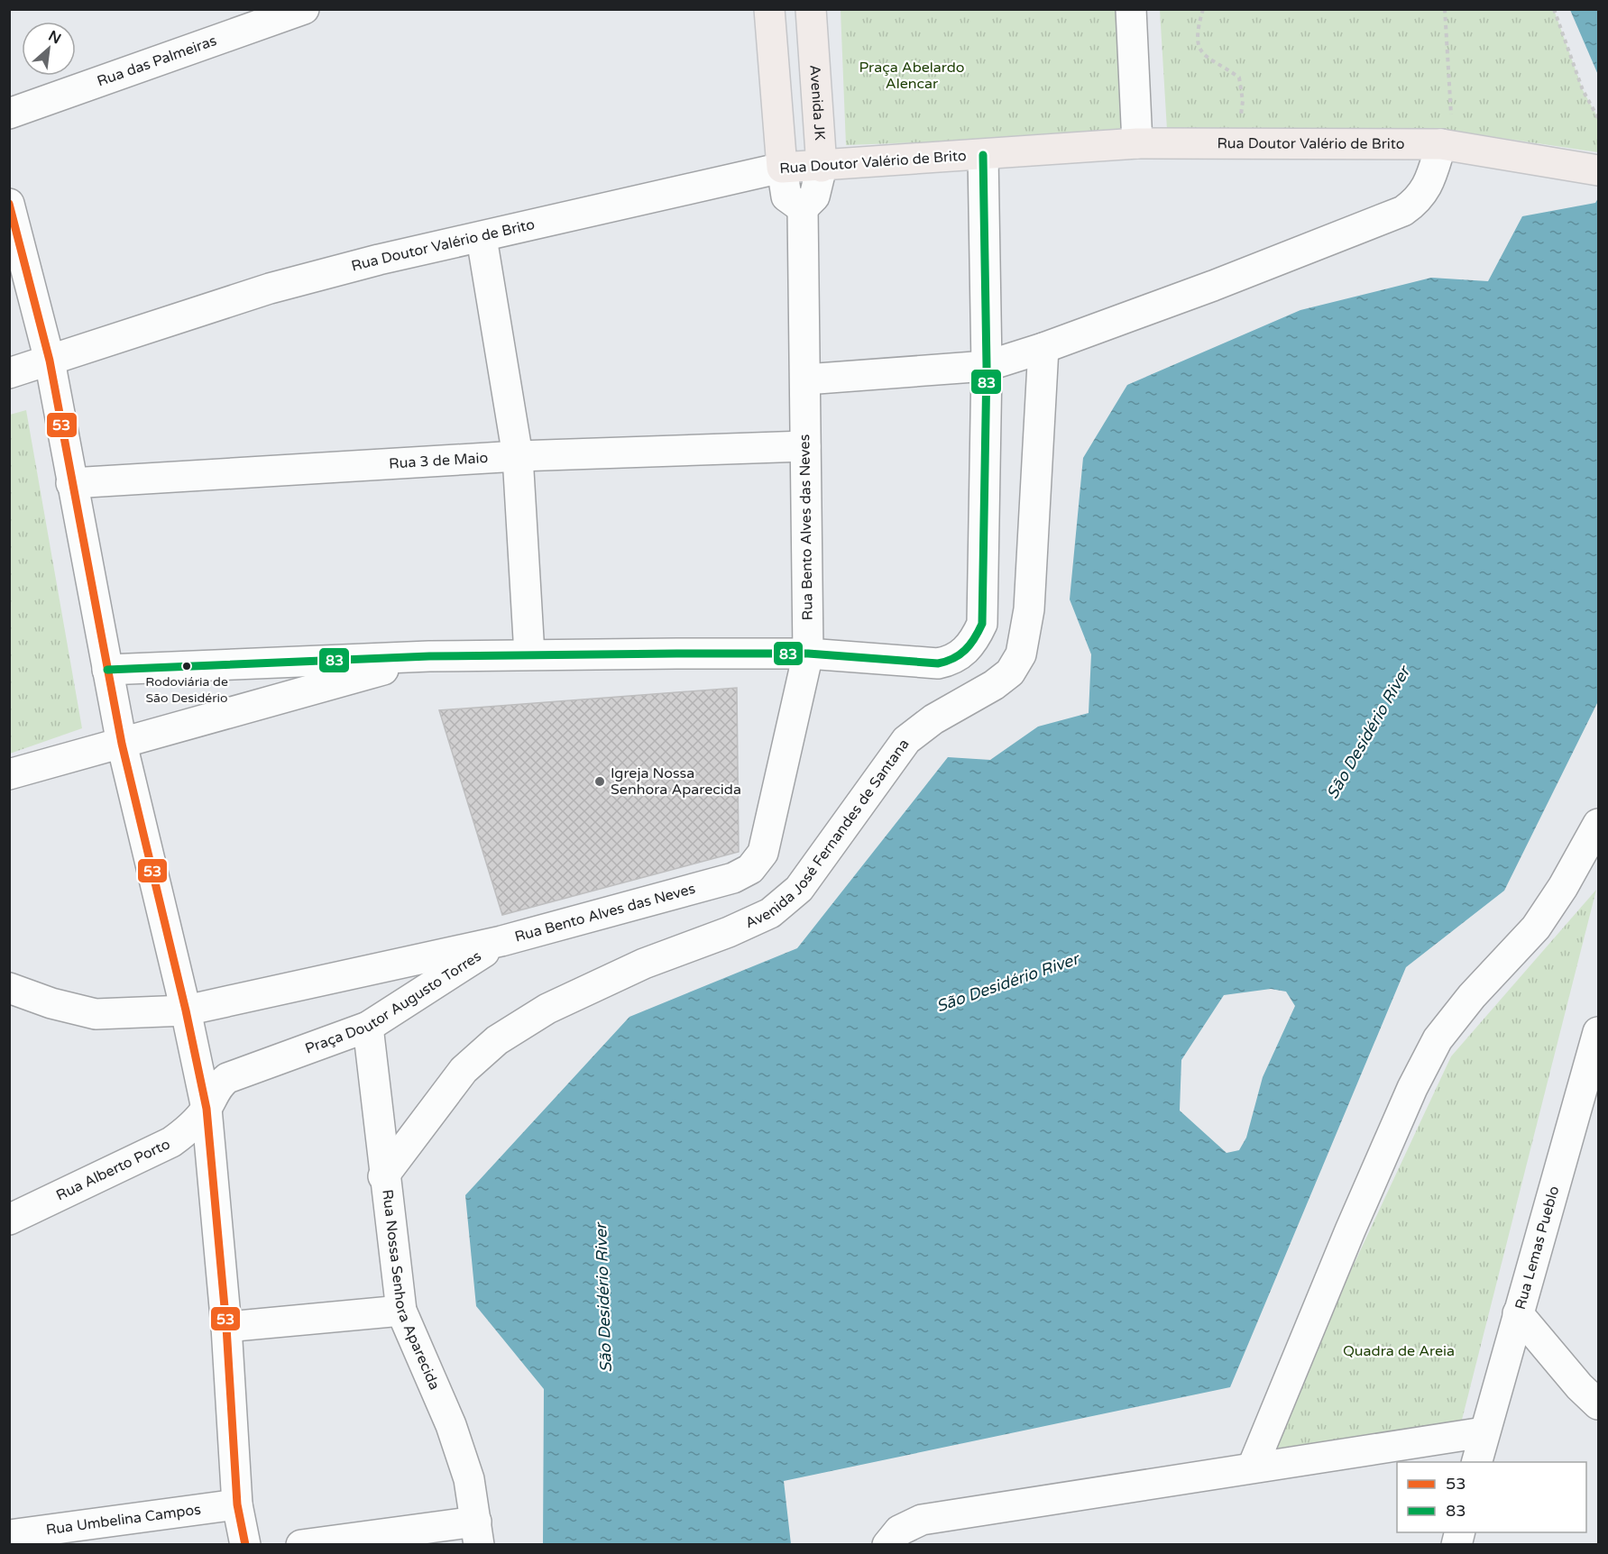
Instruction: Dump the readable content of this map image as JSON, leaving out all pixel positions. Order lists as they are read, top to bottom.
{
  "streets": {
    "main road": ["Avenida JK", "Rua Doutor Valério de Brito"],
    "street": [
      "Rua das Palmeiras",
      "Rua 3 de Maio",
      "Rua Bento Alves das Neves",
      "Avenida José Fernandes de Santana",
      "Praça Doutor Augusto Torres",
      "Rua Alberto Porto",
      "Rua Lemas Pueblo",
      "Rua Nossa Senhora Aparecida",
      "Rua Umbelina Campos"
    ]
  },
  "crossings": [
    ["Avenida JK", "Rua Doutor Valério de Brito"],
    ["Avenida JK", "Rua Bento Alves das Neves"],
    ["Rua 3 de Maio", "Rua Bento Alves das Neves"],
    ["Rua Bento Alves das Neves", "Praça Doutor Augusto Torres"],
    ["Avenida José Fernandes de Santana", "Rua Nossa Senhora Aparecida"],
    ["Praça Doutor Augusto Torres", "Rua Alberto Porto"],
    ["Praça Doutor Augusto Torres", "Rua Nossa Senhora Aparecida"]
  ],
  "water": ["São Desidério River"],
  "parks": ["Praça Abelardo Alencar", "Quadra de Areia"],
  "places": ["Rodoviária de São Desidério", "Igreja Nossa Senhora Aparecida"],
  "lines": ["transit line 83", "transit line 53"],
  "legend": ["53", "83"],
  "north": "top right"
}
